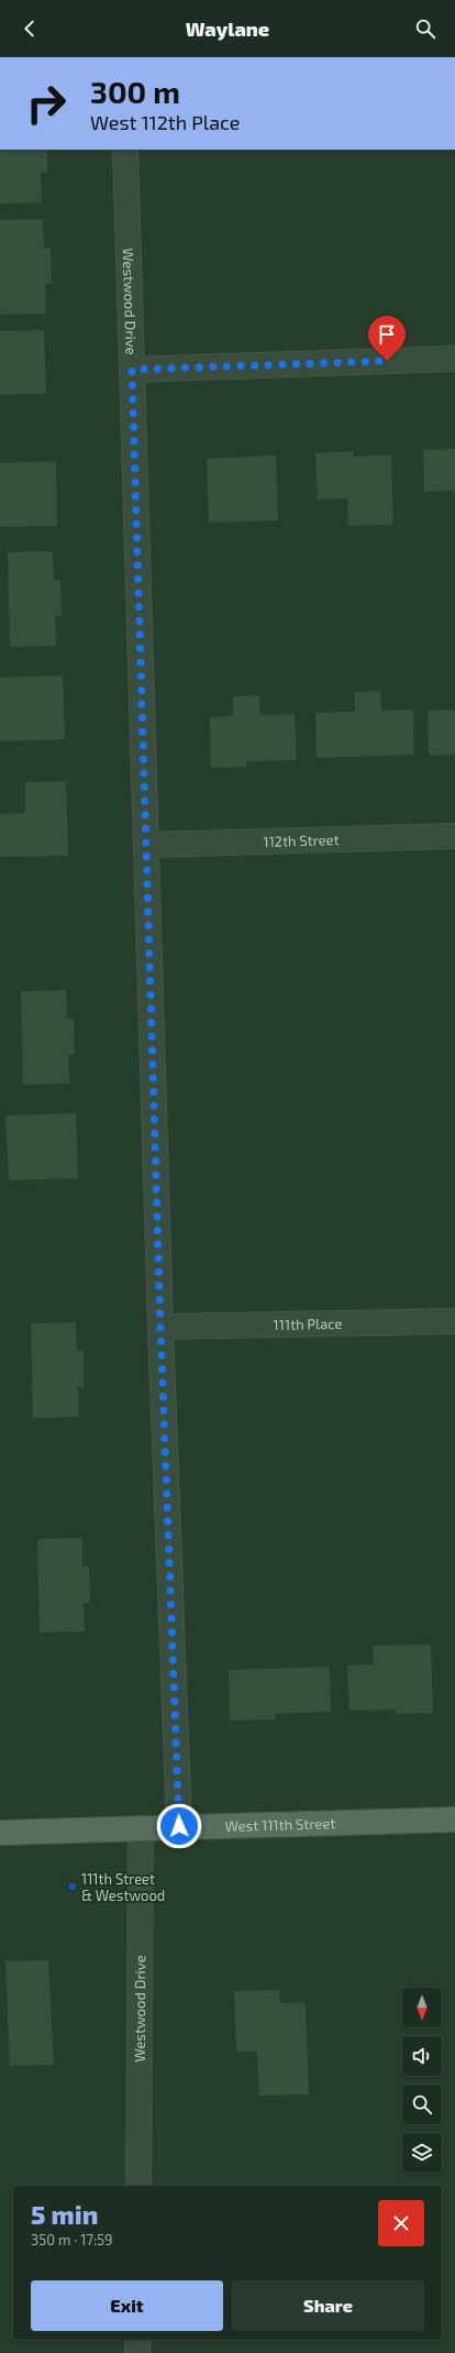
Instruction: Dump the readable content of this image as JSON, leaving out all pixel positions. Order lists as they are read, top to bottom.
{
  "streets": {
    "main road": ["West 111th Street"],
    "street": ["Westwood Drive", "112th Street", "111th Place"]
  },
  "crossings": [
    ["Westwood Drive", "112th Street"],
    ["Westwood Drive", "111th Place"],
    ["Westwood Drive", "West 111th Street"]
  ],
  "places": {
    "transit": ["111th Street & Westwood"]
  },
  "north": "bottom",
  "page": {
    "header": "Waylane",
    "turn": ["300 m", "West 112th Place"],
    "heading": ["5 min", "350 m · 17:59"],
    "buttons": ["Exit", "Share"]
  }
}
